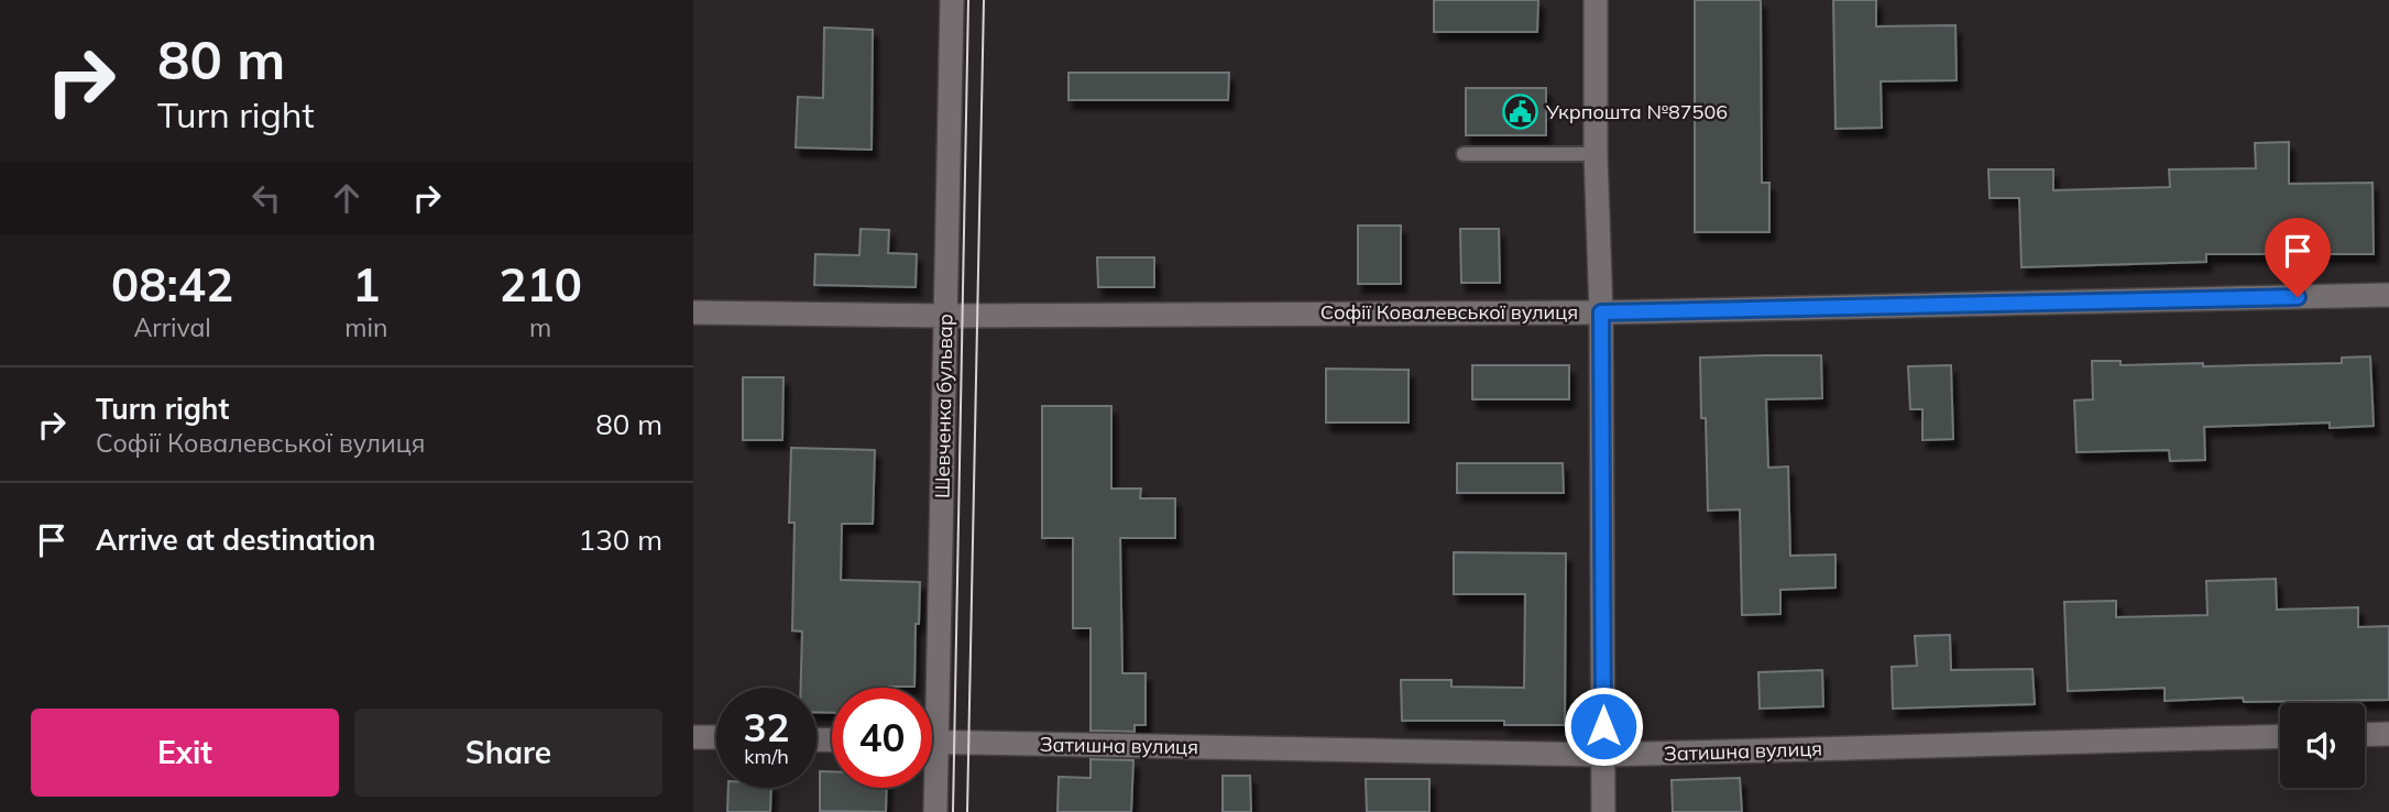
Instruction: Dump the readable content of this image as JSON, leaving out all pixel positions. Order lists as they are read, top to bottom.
{
  "streets": {
    "street": ["Софії Ковалевської вулиця", "Шевченка бульвар", "Затишна вулиця"]
  },
  "crossings": [
    ["Софії Ковалевської вулиця", "Шевченка бульвар"]
  ],
  "places": {
    "public building": ["Укрпошта №87506"]
  },
  "page": {
    "turn": ["80 m", "Turn right"],
    "eta": [
      "08:42",
      "Arrival",
      "1",
      "min",
      "210",
      "m"
    ],
    "list": [
      {
        "name": "Turn right",
        "note": "Софії Ковалевської вулиця",
        "value": "80 m"
      },
      {
        "name": "Arrive at destination",
        "value": "130 m"
      }
    ],
    "speed": "32 km/h",
    "limit": "40",
    "buttons": ["Exit", "Share"]
  }
}
